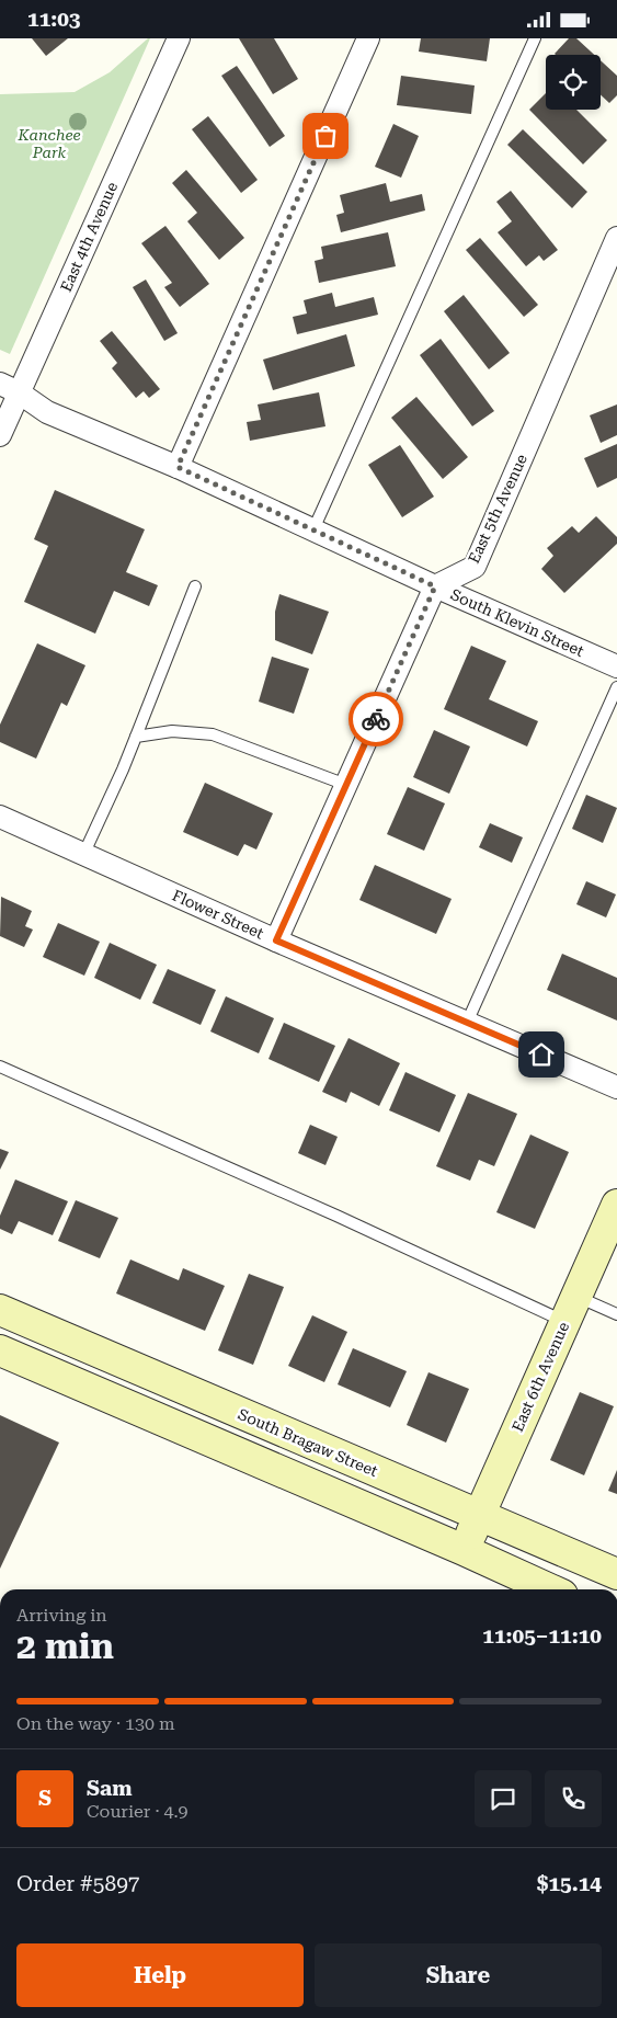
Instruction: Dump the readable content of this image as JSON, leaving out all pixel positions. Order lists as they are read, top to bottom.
{
  "streets": {
    "main road": ["East 6th Avenue", "South Bragaw Street"],
    "street": [
      "East 4th Avenue",
      "East 5th Avenue",
      "South Klevin Street",
      "Flower Street"
    ]
  },
  "crossings": [
    ["East 4th Avenue", "South Klevin Street"],
    ["East 5th Avenue", "South Klevin Street"],
    ["East 6th Avenue", "South Bragaw Street"]
  ],
  "parks": ["Kanchee Park"],
  "page": {
    "status": "11:03",
    "heading": ["2 min", "Arriving in", "11:05–11:10"],
    "panel": [
      "Sam",
      "Courier · 4.9",
      "Order #5897",
      "$15.14"
    ],
    "bar": "On the way · 130 m",
    "round": "S",
    "buttons": ["Help", "Share"]
  }
}
